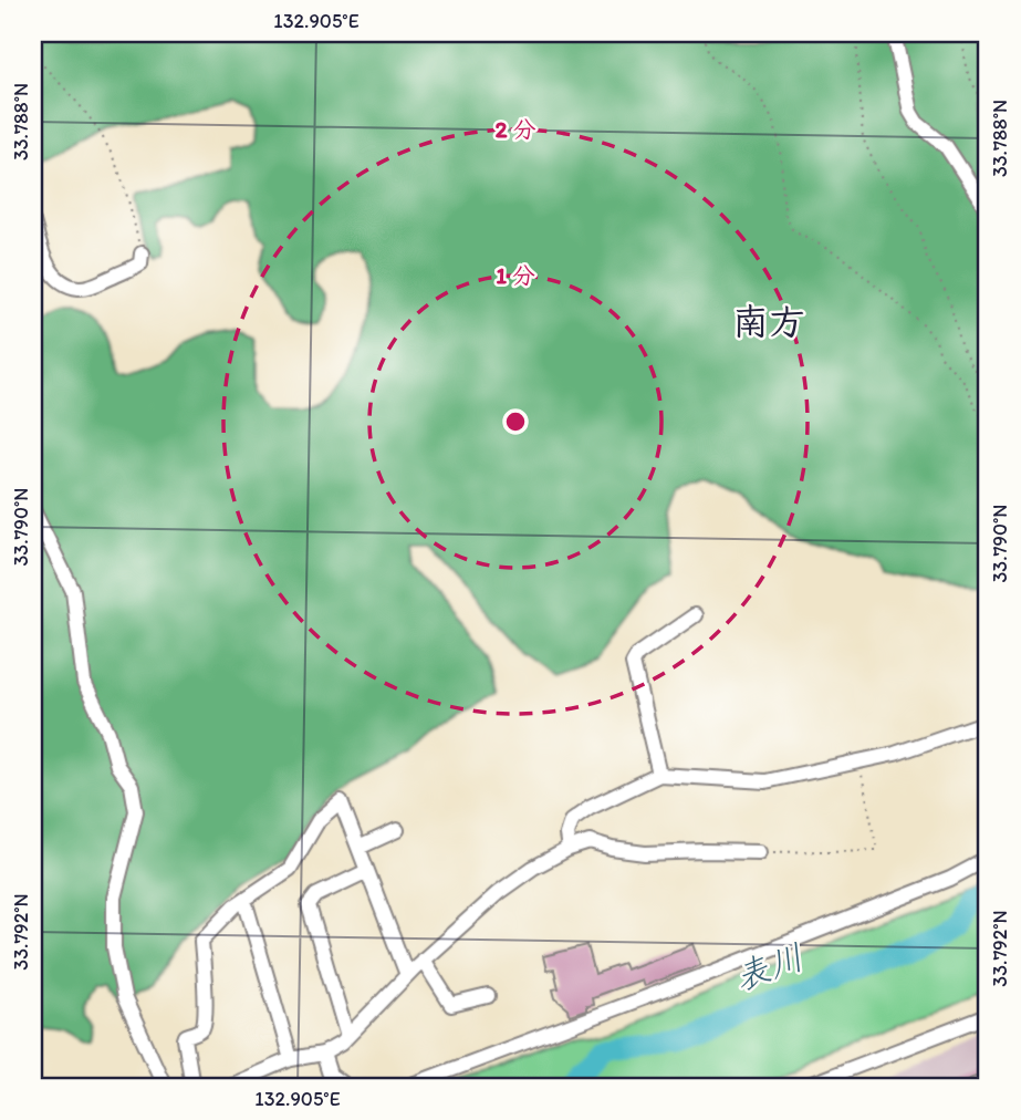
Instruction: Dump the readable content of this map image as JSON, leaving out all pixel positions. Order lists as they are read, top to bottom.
{
  "districts": ["南方"],
  "water": ["表川"],
  "coordinates": [
    "132.905°E",
    "33.788°N",
    "33.790°N",
    "33.792°N"
  ],
  "rings": ["2 分", "1 分"]
}
